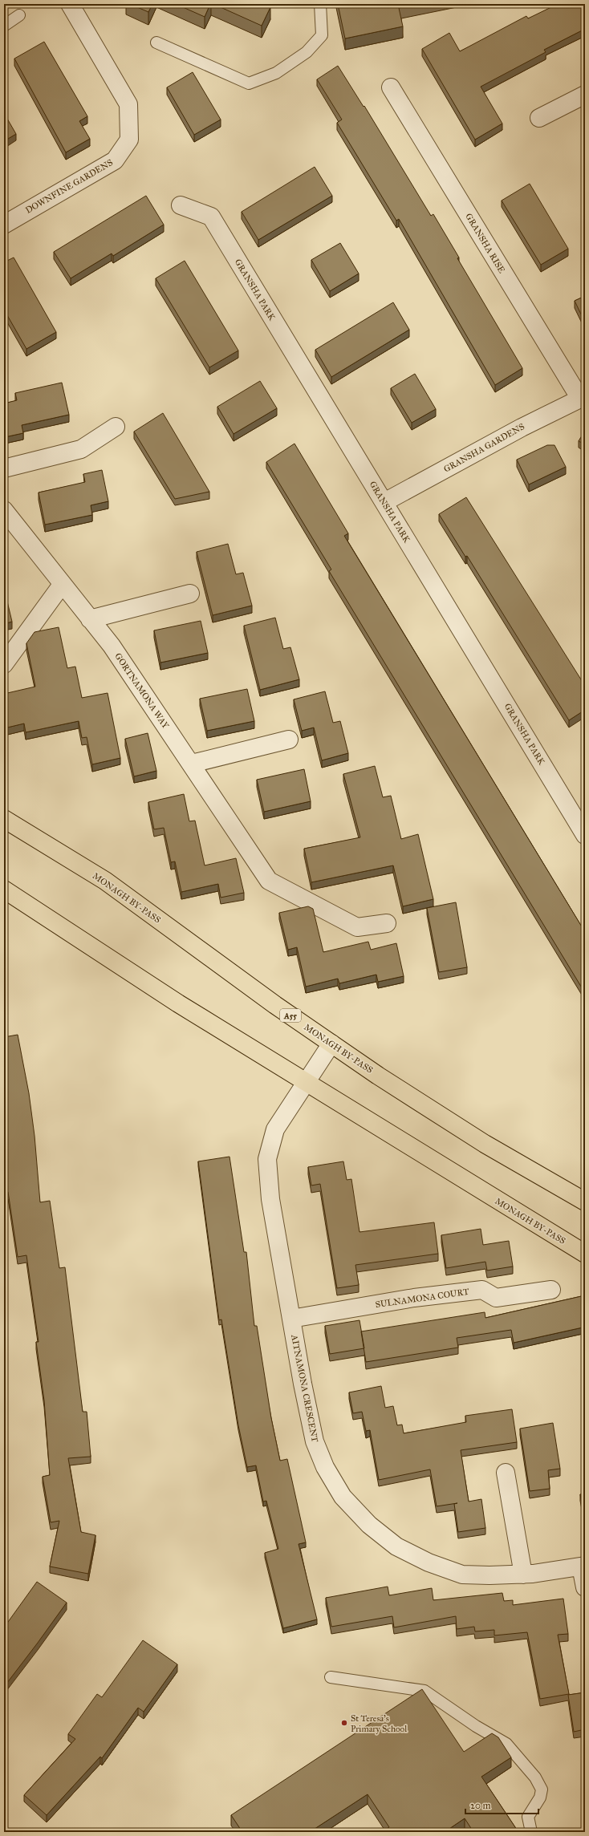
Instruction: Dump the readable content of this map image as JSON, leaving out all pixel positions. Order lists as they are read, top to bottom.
{
  "streets": {
    "highway": ["MONAGH BY-PASS", "A55"],
    "street": [
      "DOWNFINE GARDENS",
      "GRANSHA RISE",
      "GRANSHA PARK",
      "GRANSHA GARDENS",
      "GORTNAMONA WAY",
      "SULNAMONA COURT",
      "AITNAMONA CRESCENT"
    ]
  },
  "crossings": [
    ["GRANSHA RISE", "GRANSHA GARDENS"],
    ["GRANSHA PARK", "GRANSHA GARDENS"],
    ["MONAGH BY-PASS", "AITNAMONA CRESCENT"],
    ["SULNAMONA COURT", "AITNAMONA CRESCENT"]
  ],
  "places": ["St Teresa's Primary School"],
  "scale_bar": "20 m"
}
